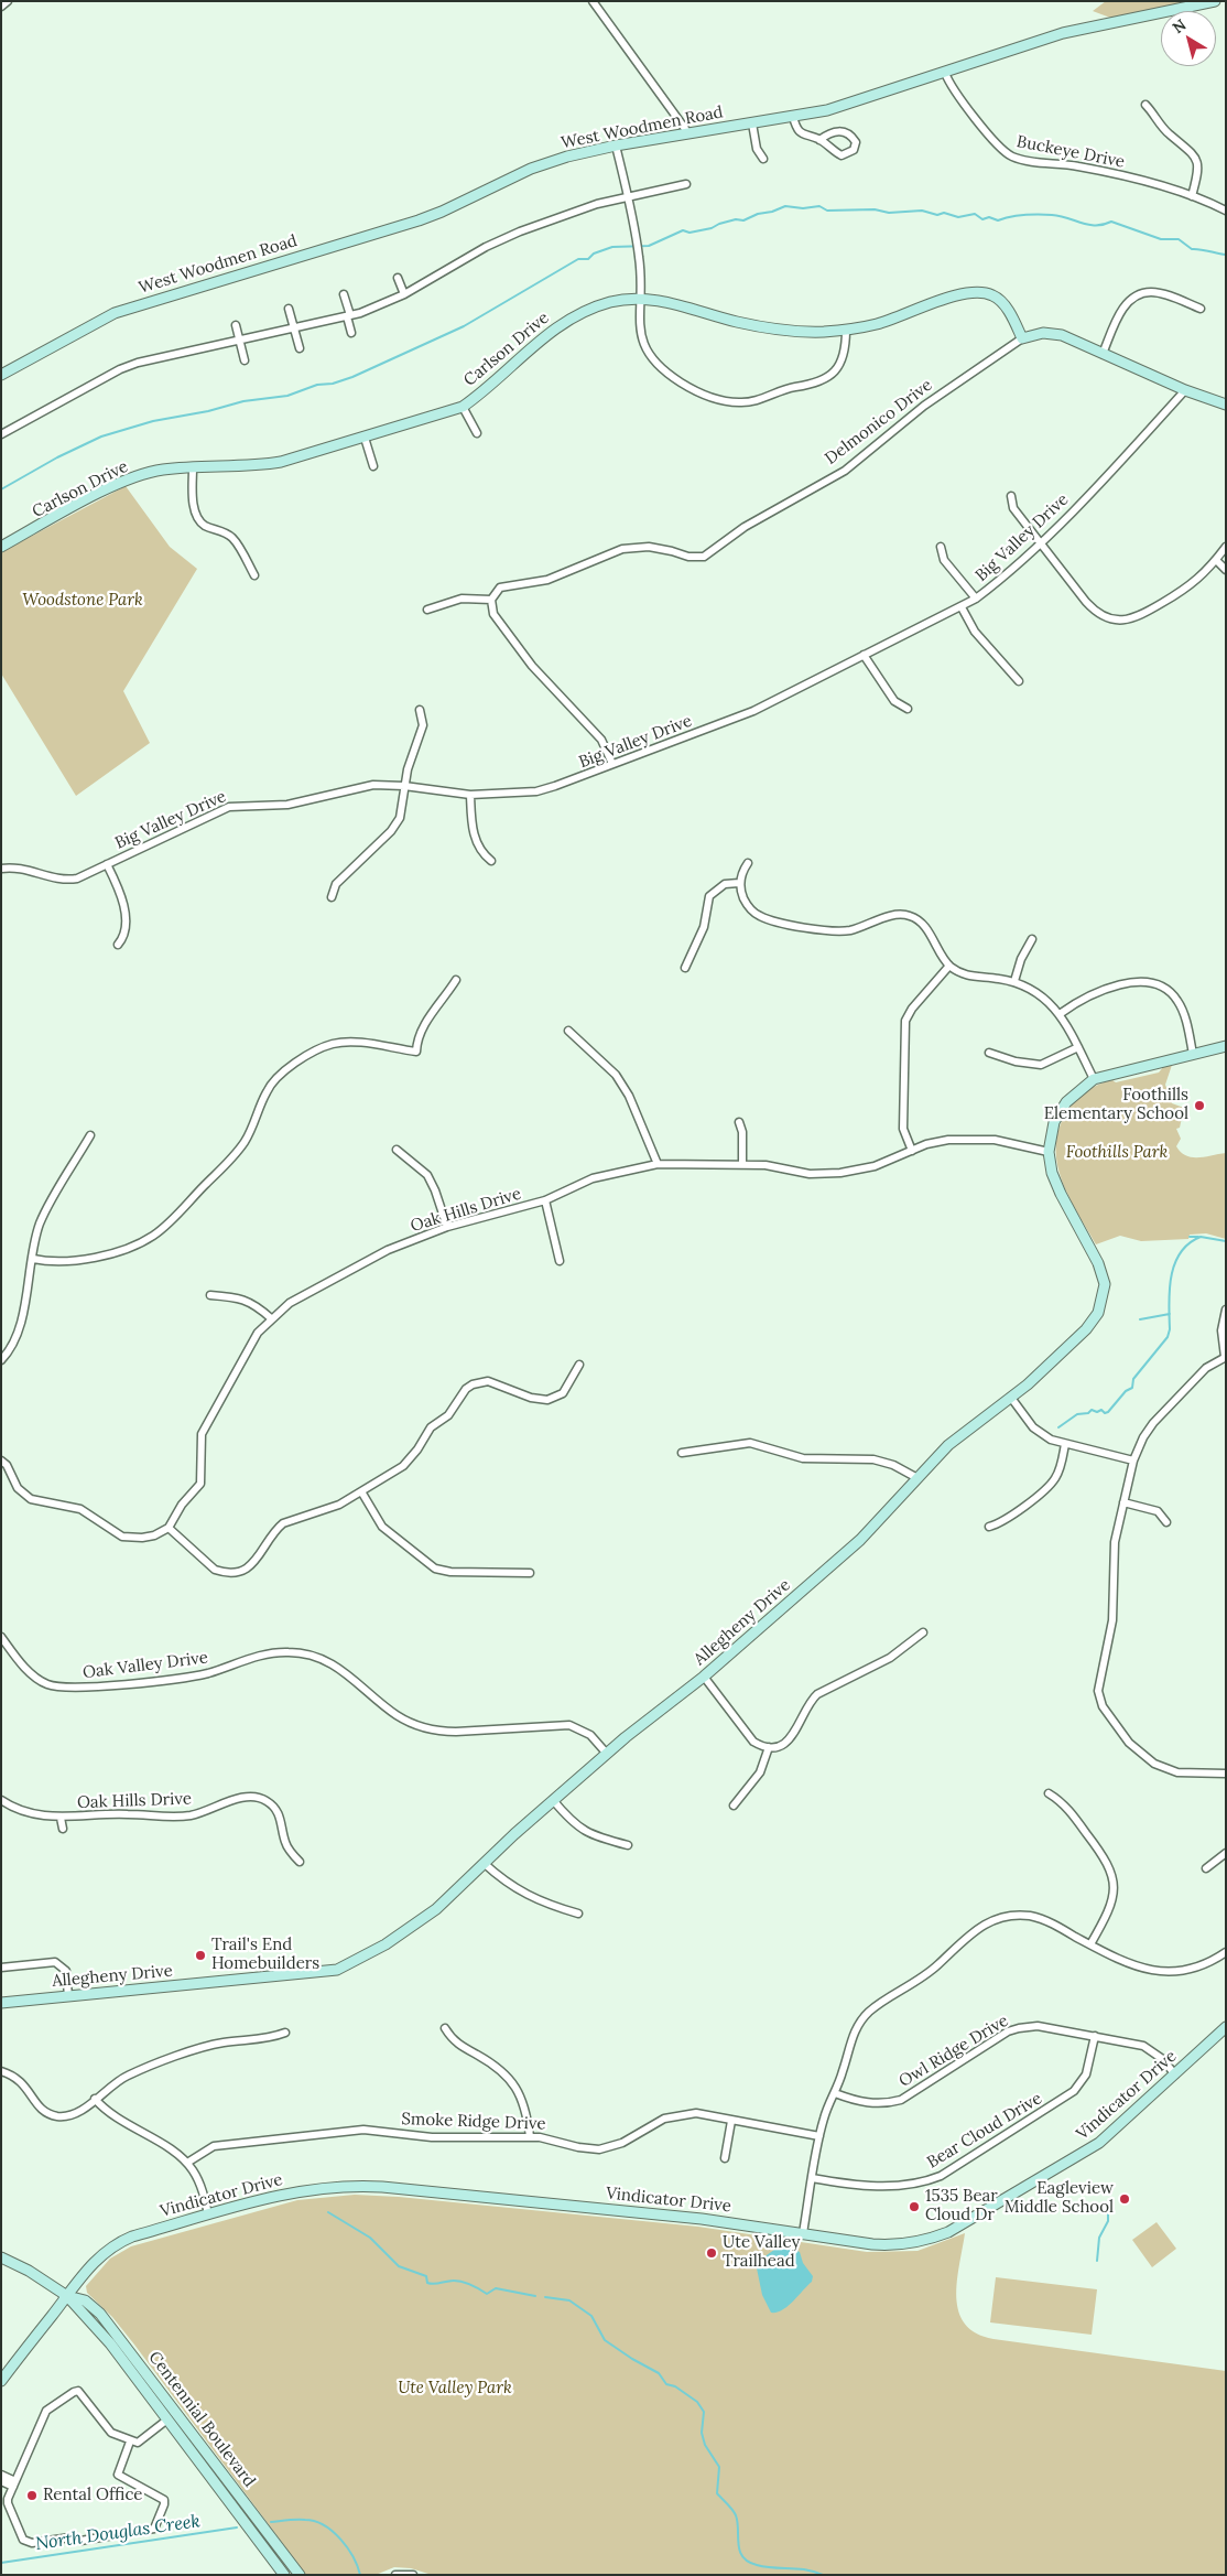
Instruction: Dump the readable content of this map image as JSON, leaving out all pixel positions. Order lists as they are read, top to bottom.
{
  "streets": {
    "main road": [
      "West Woodmen Road",
      "Carlson Drive",
      "Delmonico Drive",
      "Allegheny Drive",
      "Vindicator Drive",
      "Centennial Boulevard"
    ],
    "street": [
      "Buckeye Drive",
      "Big Valley Drive",
      "Oak Hills Drive",
      "Oak Valley Drive",
      "Owl Ridge Drive",
      "Smoke Ridge Drive",
      "Bear Cloud Drive"
    ]
  },
  "crossings": [
    ["West Woodmen Road", "Buckeye Drive"],
    ["Carlson Drive", "Delmonico Drive"],
    ["Delmonico Drive", "Big Valley Drive"],
    ["Oak Hills Drive", "Allegheny Drive"],
    ["Allegheny Drive", "Oak Valley Drive"],
    ["Owl Ridge Drive", "Vindicator Drive"],
    ["Owl Ridge Drive", "Bear Cloud Drive"],
    ["Vindicator Drive", "Centennial Boulevard"]
  ],
  "water": ["North Douglas Creek"],
  "parks": ["Woodstone Park", "Foothills Park", "Ute Valley Park"],
  "places": [
    "Foothills Elementary School",
    "Trail's End Homebuilders",
    "Eagleview Middle School",
    "1535 Bear Cloud Dr",
    "Ute Valley Trailhead",
    "Rental Office"
  ],
  "north": "top left"
}
